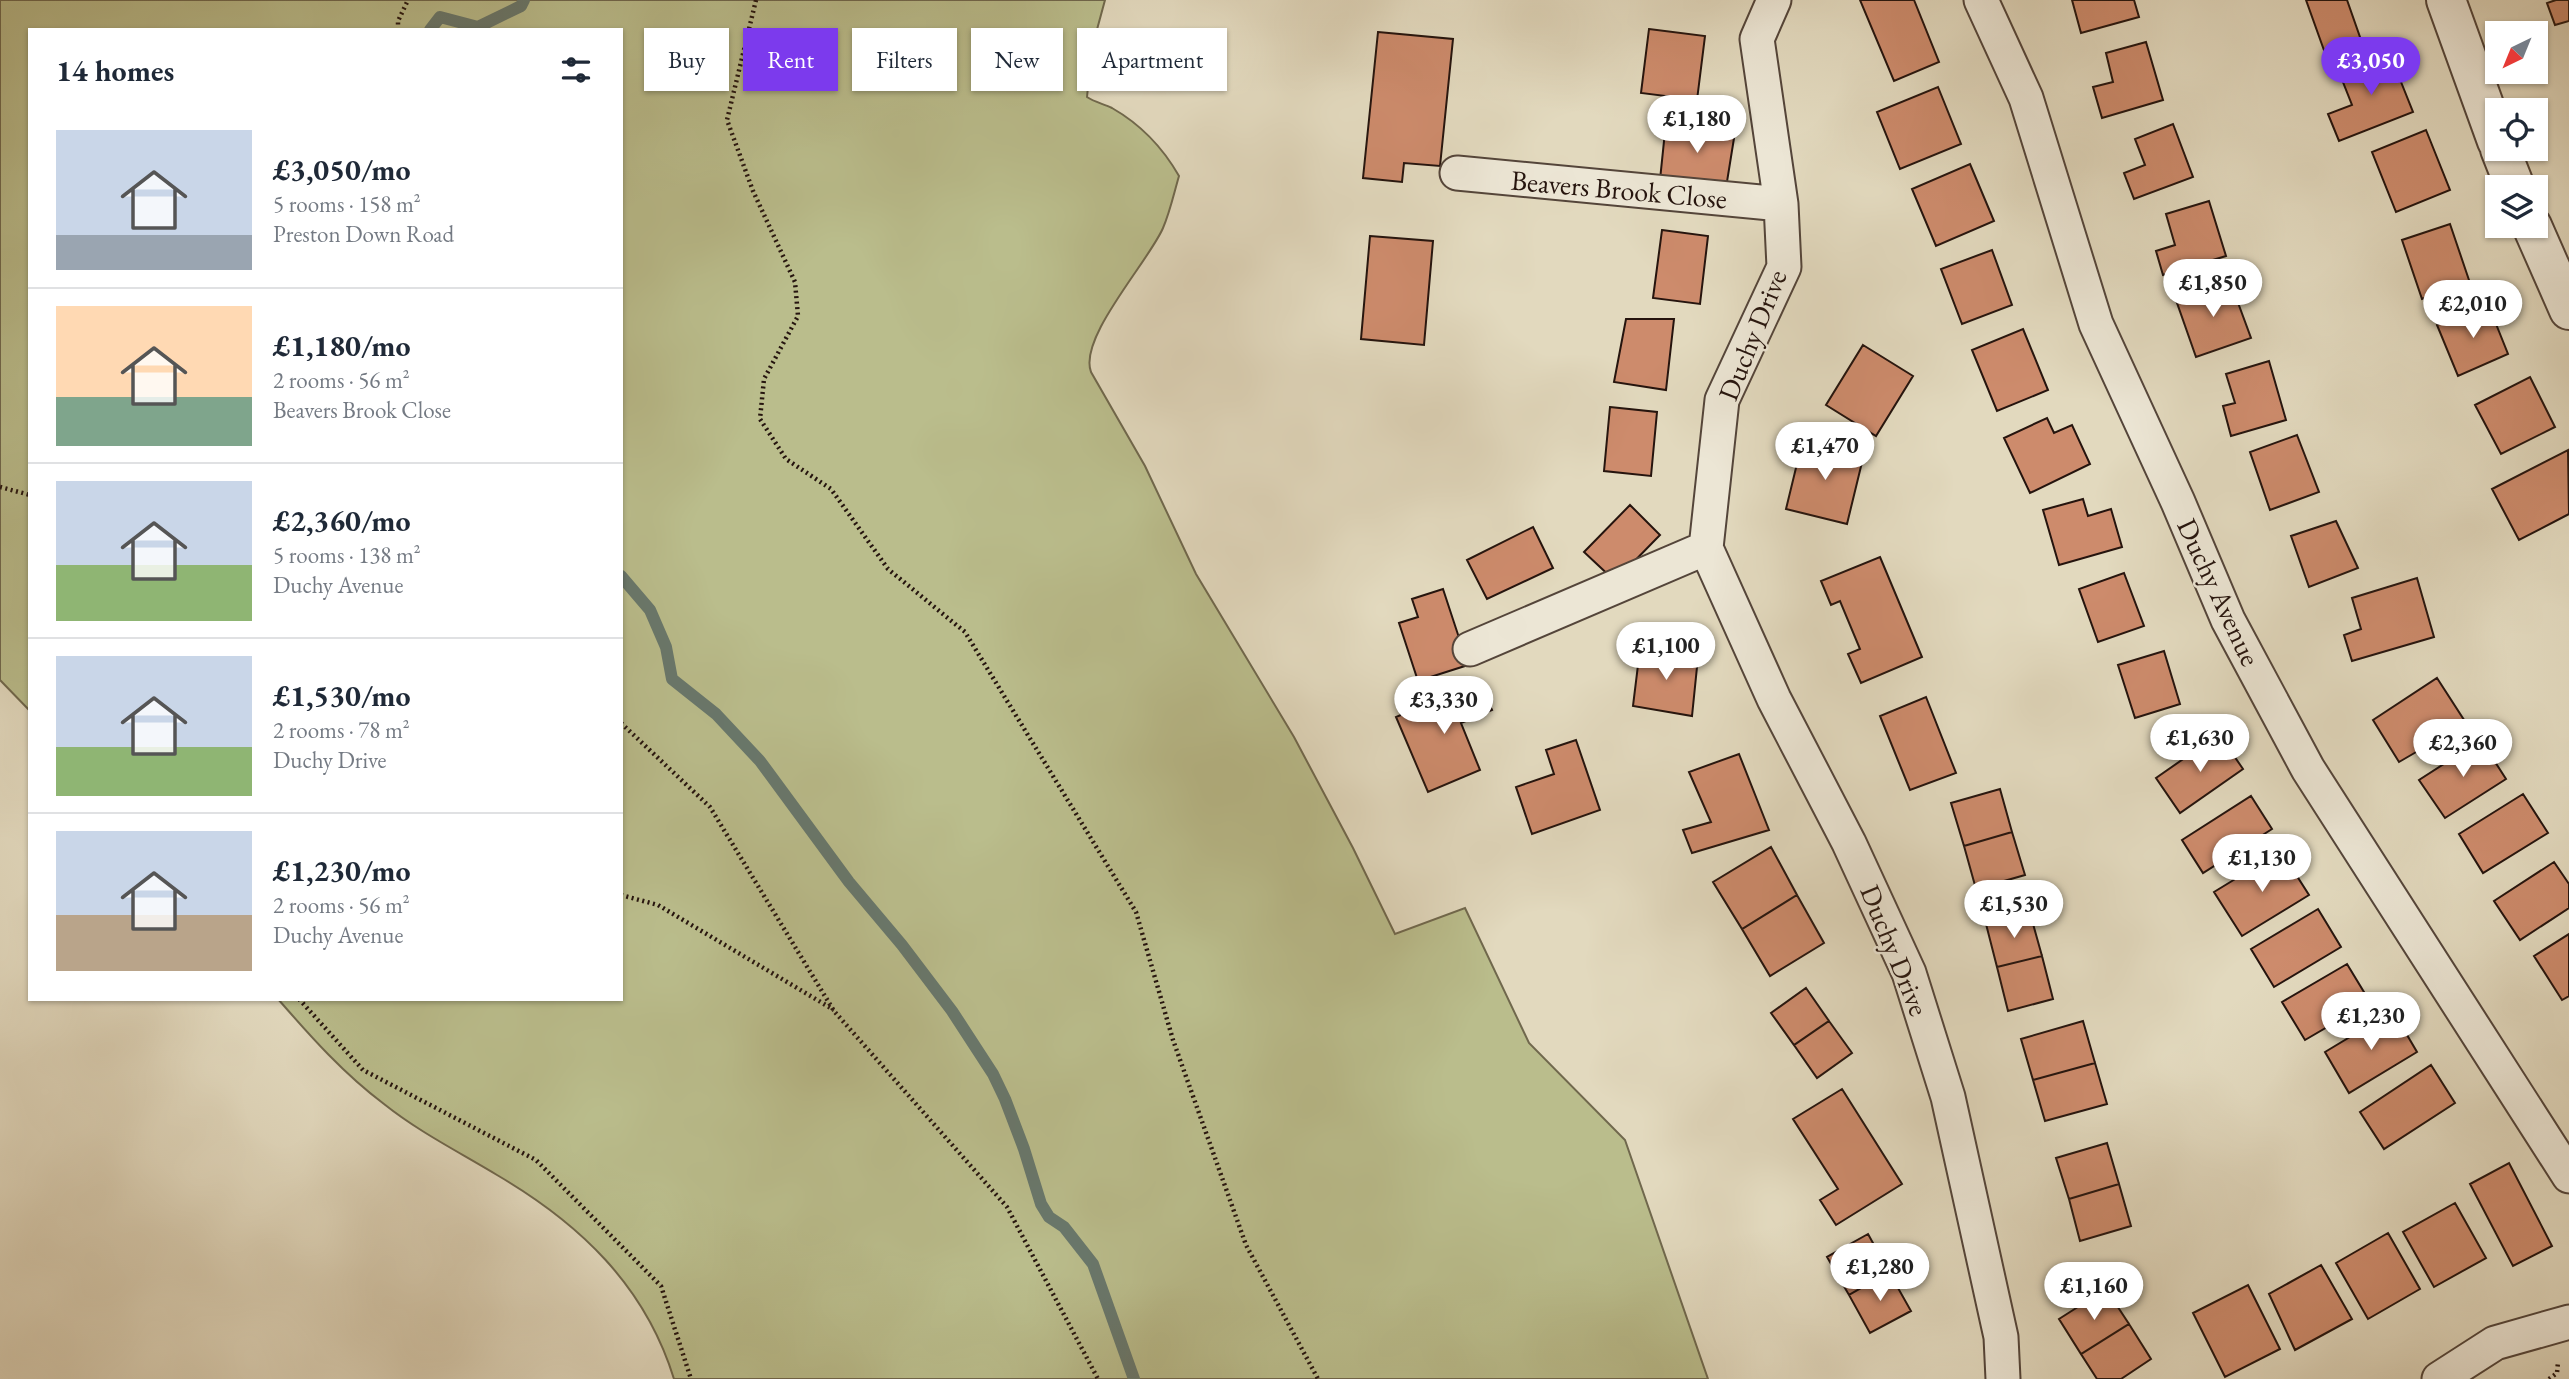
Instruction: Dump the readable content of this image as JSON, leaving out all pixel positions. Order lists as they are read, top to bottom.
{
  "streets": {
    "street": ["Beavers Brook Close", "Duchy Drive", "Duchy Avenue"]
  },
  "crossings": [
    ["Beavers Brook Close", "Duchy Drive"]
  ],
  "north": "bottom left",
  "page": {
    "chip": [
      "Buy",
      "Rent",
      "Filters",
      "New",
      "Apartment"
    ],
    "heading": "14 homes",
    "price": [
      "£3,050",
      "£1,180",
      "£1,850",
      "£2,010",
      "£1,470",
      "£1,100",
      "£3,330",
      "£1,630",
      "£2,360",
      "£1,130",
      "£1,530",
      "£1,230",
      "£1,280",
      "£1,160"
    ],
    "list": [
      {
        "name": "£3,050/mo",
        "note": "5 rooms · 158 m² · Preston Down Road"
      },
      {
        "name": "£1,180/mo",
        "note": "2 rooms · 56 m² · Beavers Brook Close"
      },
      {
        "name": "£2,360/mo",
        "note": "5 rooms · 138 m² · Duchy Avenue"
      },
      {
        "name": "£1,530/mo",
        "note": "2 rooms · 78 m² · Duchy Drive"
      },
      {
        "name": "£1,230/mo",
        "note": "2 rooms · 56 m² · Duchy Avenue"
      }
    ]
  }
}
